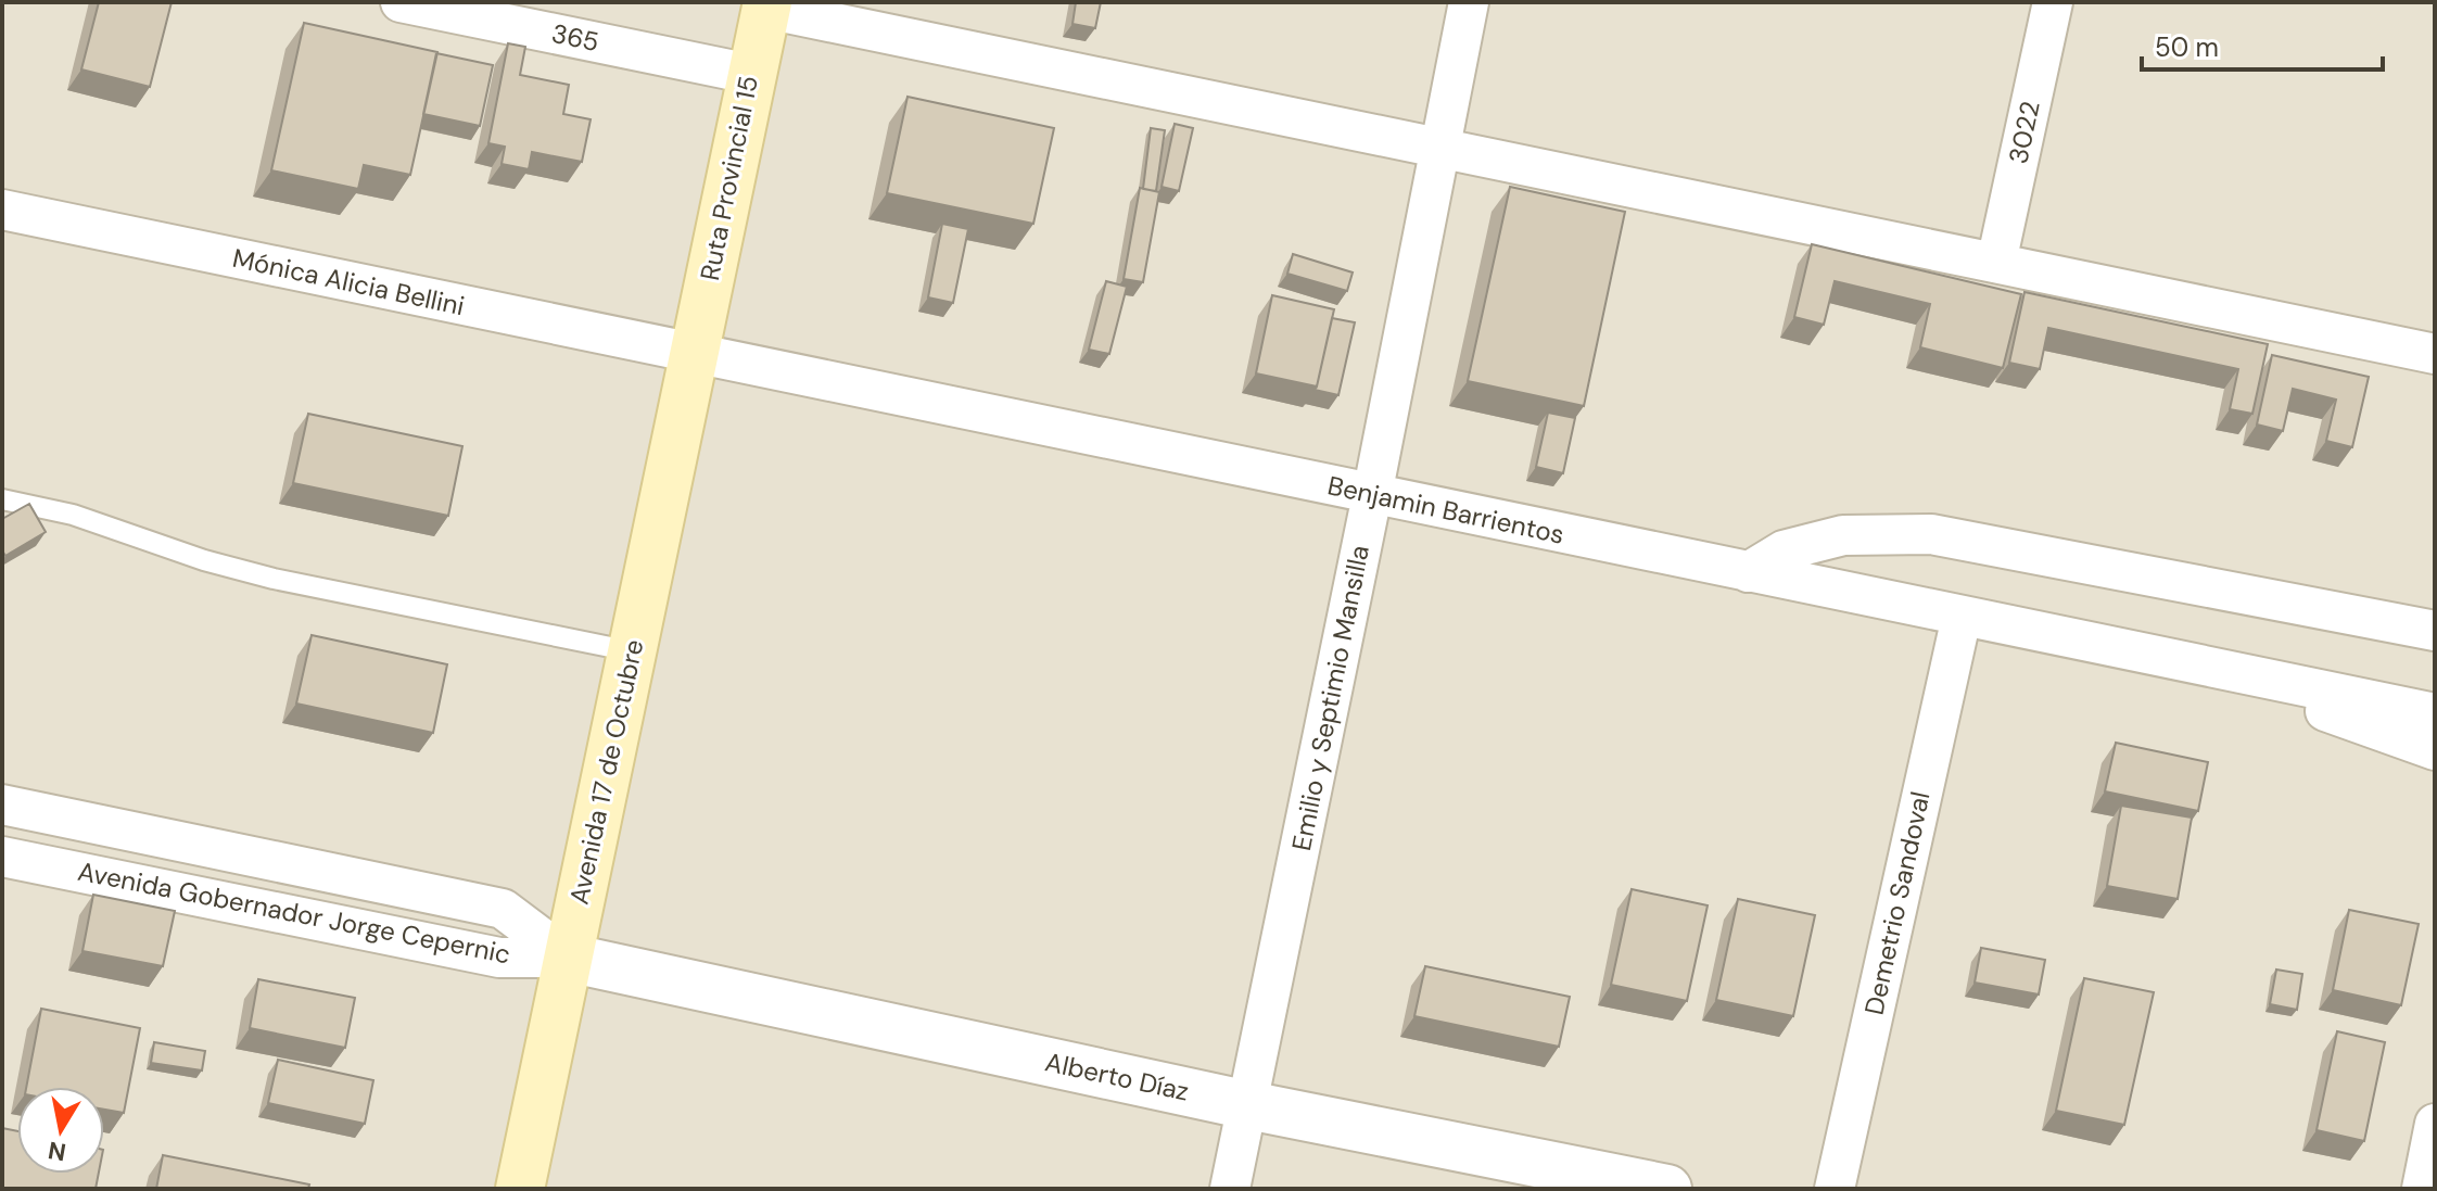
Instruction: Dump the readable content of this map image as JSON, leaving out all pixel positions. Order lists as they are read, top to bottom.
{
  "streets": {
    "main road": ["Ruta Provincial 15", "Avenida 17 de Octubre"],
    "street": [
      "365",
      "3022",
      "Mónica Alicia Bellini",
      "Benjamin Barrientos",
      "Emilio y Septimio Mansilla",
      "Demetrio Sandoval",
      "Avenida Gobernador Jorge Cepernic",
      "Alberto Díaz"
    ]
  },
  "crossings": [
    ["365", "Ruta Provincial 15"],
    ["Ruta Provincial 15", "Mónica Alicia Bellini"],
    ["Ruta Provincial 15", "Benjamin Barrientos"],
    ["Ruta Provincial 15", "Avenida 17 de Octubre"],
    ["Mónica Alicia Bellini", "Benjamin Barrientos"],
    ["Mónica Alicia Bellini", "Avenida 17 de Octubre"],
    ["Benjamin Barrientos", "Emilio y Septimio Mansilla"],
    ["Benjamin Barrientos", "Avenida 17 de Octubre"],
    ["Benjamin Barrientos", "Demetrio Sandoval"],
    ["Emilio y Septimio Mansilla", "Alberto Díaz"],
    ["Avenida 17 de Octubre", "Avenida Gobernador Jorge Cepernic"],
    ["Avenida 17 de Octubre", "Alberto Díaz"],
    ["Avenida Gobernador Jorge Cepernic", "Alberto Díaz"]
  ],
  "scale_bar": "50 m",
  "north": "bottom"
}
